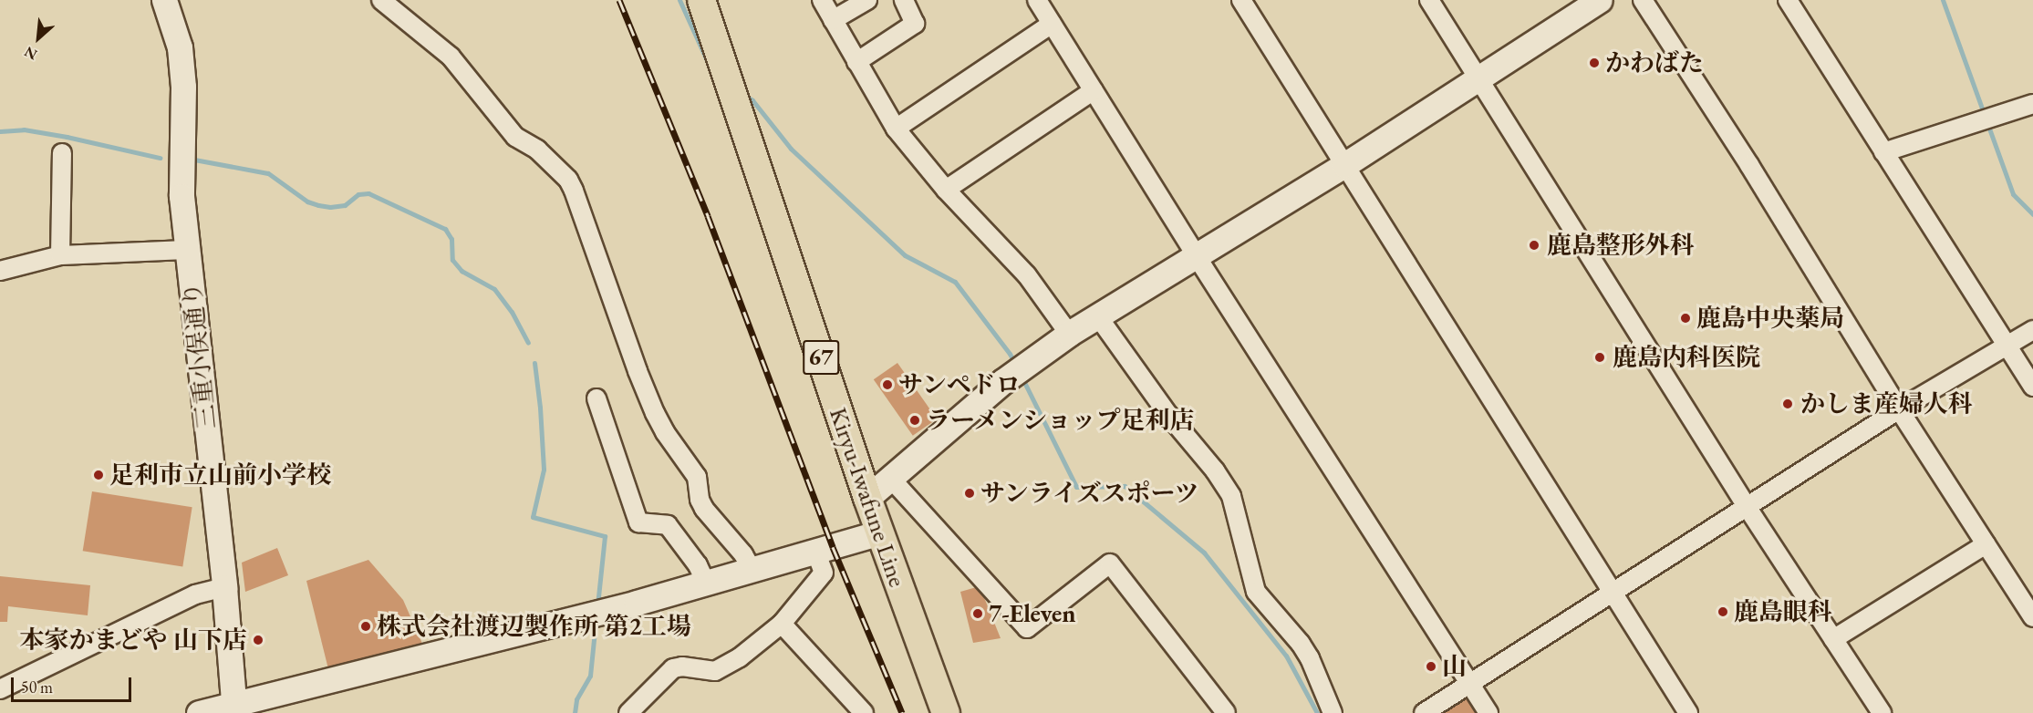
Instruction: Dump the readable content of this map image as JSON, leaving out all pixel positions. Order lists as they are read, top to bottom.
{
  "streets": {
    "main road": ["67", "Kiryu-Iwafune Line"],
    "street": ["三重小俣通り"]
  },
  "places": [
    "かわばた",
    "鹿島整形外科",
    "鹿島中央薬局",
    "鹿島内科医院",
    "サンペドロ",
    "かしま産婦人科",
    "ラーメンショップ足利店",
    "足利市立山前小学校",
    "サンライズスポーツ",
    "鹿島眼科",
    "7-Eleven",
    "株式会社渡辺製作所 第2工場",
    "本家かまどや 山下店",
    "山"
  ],
  "scale_bar": "50 m",
  "north": "bottom left"
}
